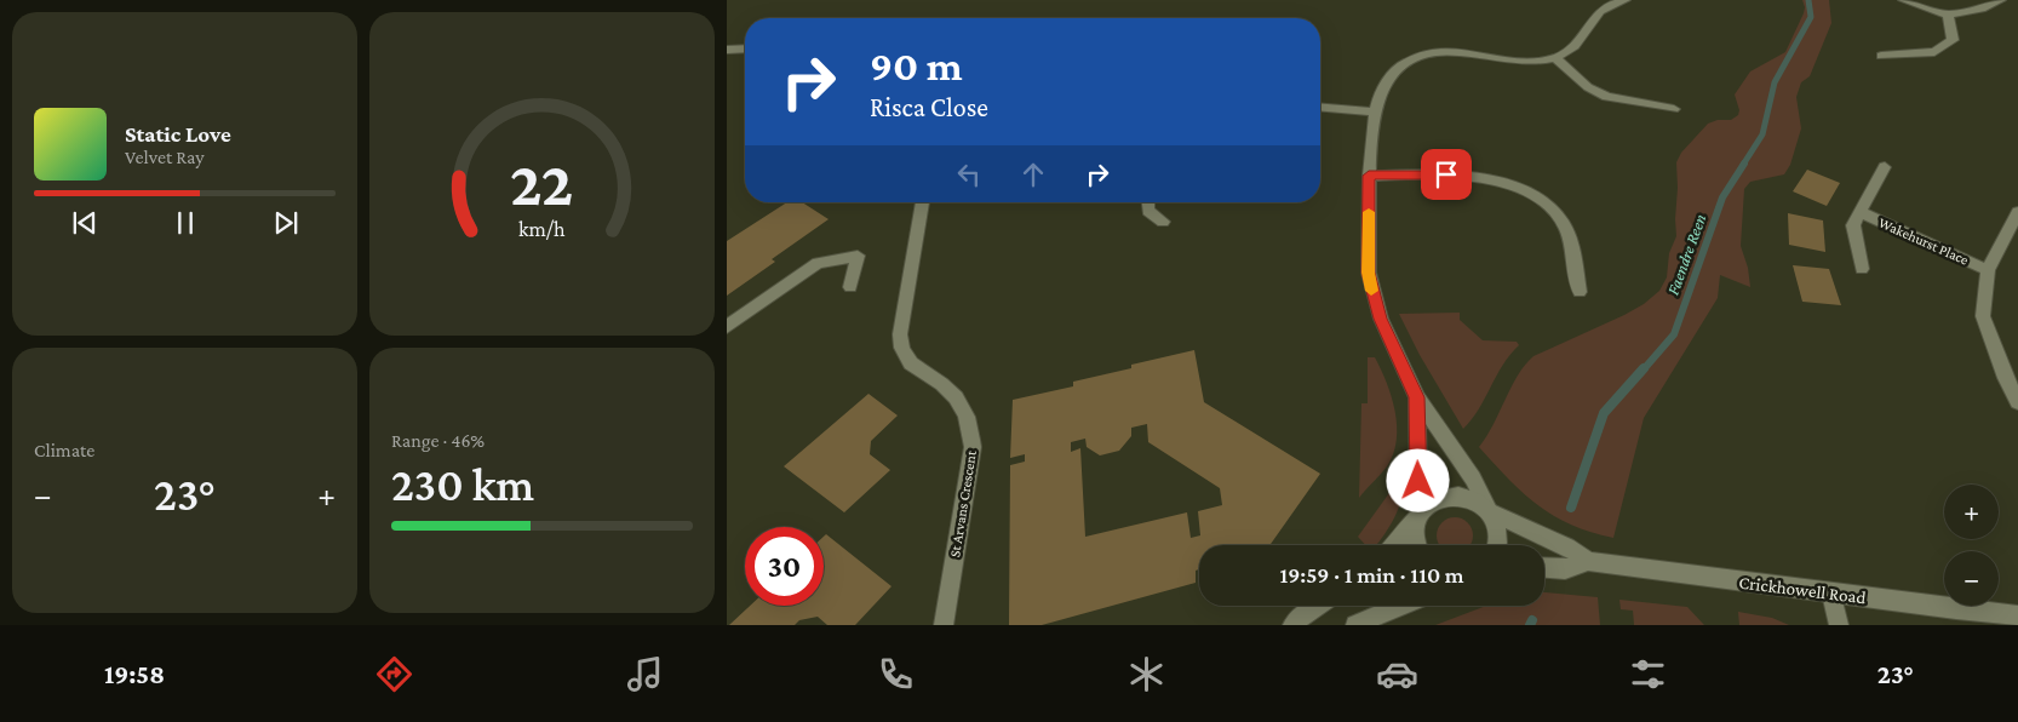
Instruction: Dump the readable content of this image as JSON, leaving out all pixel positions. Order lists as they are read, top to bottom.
{
  "streets": {
    "street": ["Wakehurst Place", "St Arvans Crescent", "Crickhowell Road"]
  },
  "water": ["Faendre Reen"],
  "page": {
    "turn": ["90 m", "Risca Close"],
    "song": ["Static Love", "Velvet Ray"],
    "tile": [
      "Climate",
      ["Range · 46%", "230 km"]
    ],
    "heat": ["−", "23°", "+"],
    "map_buttons": ["+", "−"],
    "limit": "30",
    "trip": "19:59 · 1 min · 110 m",
    "tabs": ["19:58", "23°"],
    "gauge": ["22", "km/h"]
  }
}
